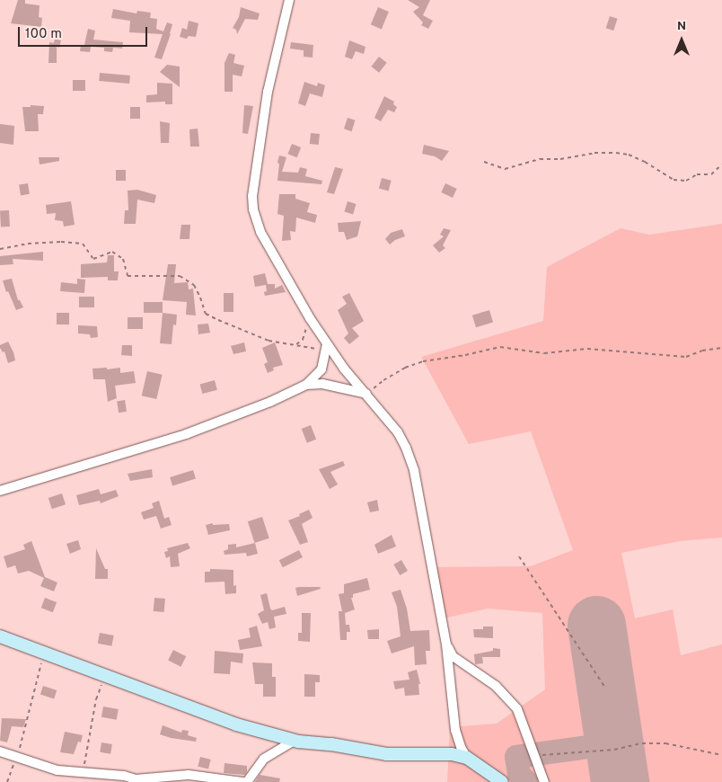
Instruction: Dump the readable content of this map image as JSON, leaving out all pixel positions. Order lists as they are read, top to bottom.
{
  "scale_bar": "100 m",
  "north": "top"
}
